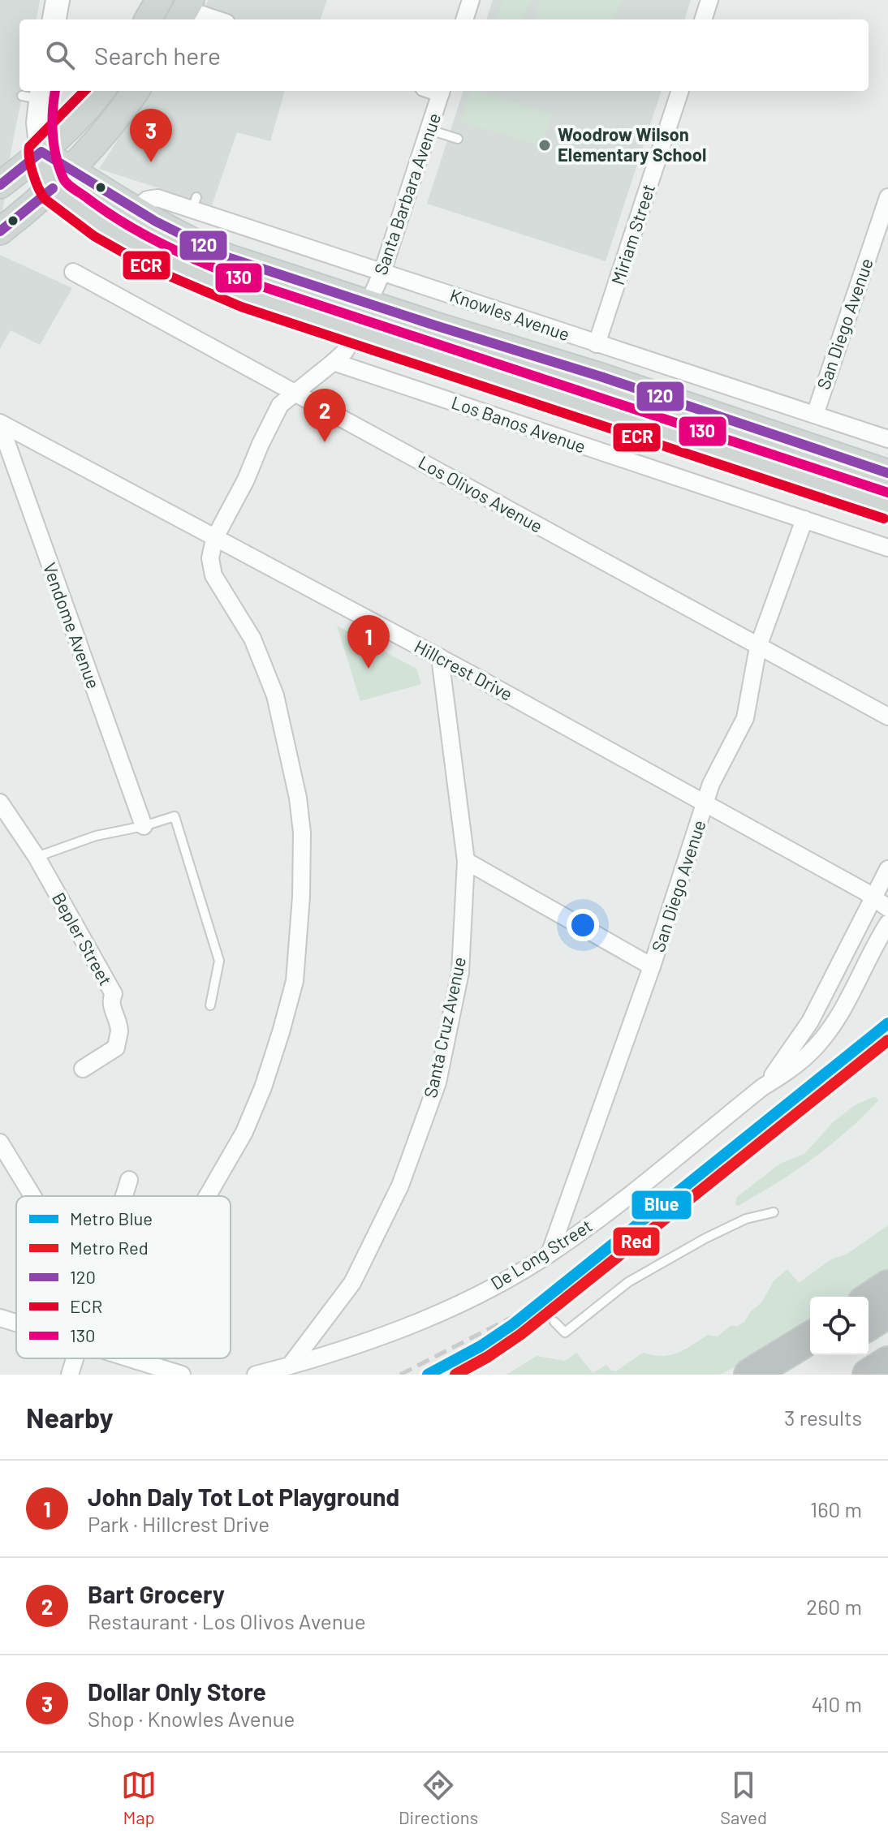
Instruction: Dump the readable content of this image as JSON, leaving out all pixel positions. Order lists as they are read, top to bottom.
{
  "streets": {
    "street": [
      "Santa Barbara Avenue",
      "Miriam Street",
      "Knowles Avenue",
      "San Diego Avenue",
      "Los Banos Avenue",
      "Los Olivos Avenue",
      "Vendome Avenue",
      "Hillcrest Drive",
      "Bepler Street",
      "Santa Cruz Avenue",
      "De Long Street"
    ]
  },
  "crossings": [
    ["Santa Barbara Avenue", "Knowles Avenue"],
    ["Santa Barbara Avenue", "Los Banos Avenue"],
    ["Santa Barbara Avenue", "Los Olivos Avenue"],
    ["Santa Barbara Avenue", "Hillcrest Drive"],
    ["Miriam Street", "Knowles Avenue"],
    ["Knowles Avenue", "San Diego Avenue"],
    ["San Diego Avenue", "Los Banos Avenue"],
    ["San Diego Avenue", "Los Olivos Avenue"],
    ["San Diego Avenue", "Hillcrest Drive"],
    ["San Diego Avenue", "De Long Street"],
    ["Vendome Avenue", "Hillcrest Drive"],
    ["Hillcrest Drive", "Santa Cruz Avenue"],
    ["Hillcrest Drive", "De Long Street"],
    ["Santa Cruz Avenue", "De Long Street"]
  ],
  "places": ["Woodrow Wilson Elementary School"],
  "lines": [
    "transit line ECR",
    "transit line 130",
    "transit line 120",
    "metro line Blue",
    "metro line Red"
  ],
  "legend": [
    "Metro Blue",
    "Metro Red",
    "120",
    "ECR",
    "130"
  ],
  "page": {
    "search": "Search here",
    "pins": ["3", "2", "1"],
    "heading": ["Nearby", "3 results"],
    "list": [
      {
        "mark": "1",
        "name": "John Daly Tot Lot Playground",
        "note": "Park · Hillcrest Drive",
        "value": "160 m"
      },
      {
        "mark": "2",
        "name": "Bart Grocery",
        "note": "Restaurant · Los Olivos Avenue",
        "value": "260 m"
      },
      {
        "mark": "3",
        "name": "Dollar Only Store",
        "note": "Shop · Knowles Avenue",
        "value": "410 m"
      }
    ],
    "nav": ["Map", "Directions", "Saved"]
  }
}
